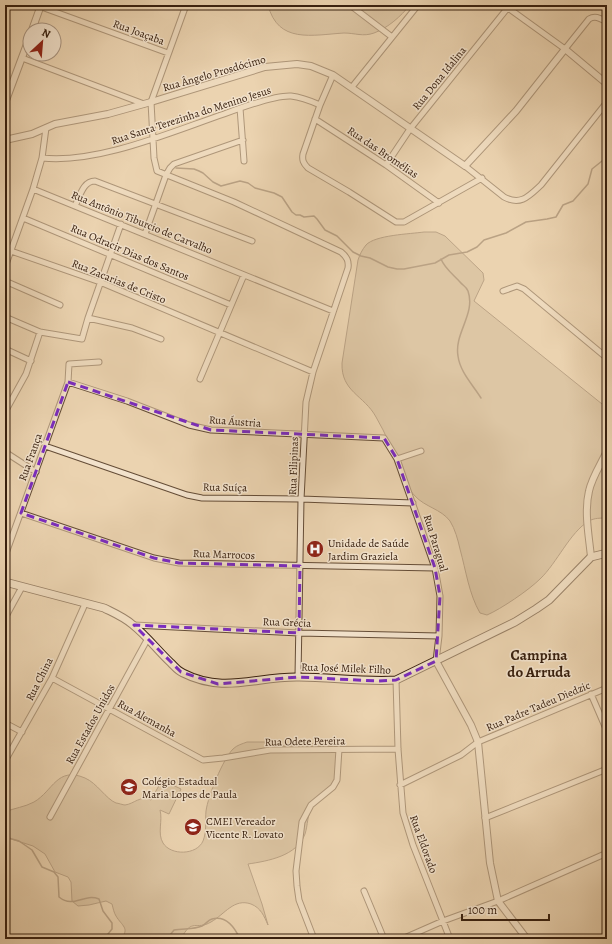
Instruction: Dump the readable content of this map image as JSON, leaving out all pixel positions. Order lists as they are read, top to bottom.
{
  "streets": {
    "main road": ["Rua José Milek Filho"],
    "street": [
      "Rua Joaçaba",
      "Rua Ângelo Prosdócimo",
      "Rua Dona Idalina",
      "Rua Santa Terezinha do Menino Jesus",
      "Rua das Bromélias",
      "Rua Antônio Tiburcio de Carvalho",
      "Rua Odracir Dias dos Santos",
      "Rua Zacarias de Cristo",
      "Rua Áustria",
      "Rua França",
      "Rua Filipinas",
      "Rua Suíça",
      "Rua Paragual",
      "Rua Marrocos",
      "Rua Grécia",
      "Rua China",
      "Rua Padre Tadeu Diedzic",
      "Rua Alemanha",
      "Rua Estados Unidos",
      "Rua Odete Pereira",
      "Rua Eldorado"
    ]
  },
  "crossings": [
    ["Rua Ângelo Prosdócimo", "Rua Dona Idalina"],
    ["Rua Dona Idalina", "Rua das Bromélias"],
    ["Rua Antônio Tiburcio de Carvalho", "Rua Filipinas"],
    ["Rua Zacarias de Cristo", "Rua Filipinas"],
    ["Rua Áustria", "Rua França"],
    ["Rua Áustria", "Rua Filipinas"],
    ["Rua Áustria", "Rua Paragual"],
    ["Rua França", "Rua Suíça"],
    ["Rua França", "Rua Marrocos"],
    ["Rua Filipinas", "Rua Suíça"],
    ["Rua Filipinas", "Rua Marrocos"],
    ["Rua Filipinas", "Rua Grécia"],
    ["Rua Filipinas", "Rua José Milek Filho"],
    ["Rua Suíça", "Rua Paragual"],
    ["Rua Paragual", "Rua Marrocos"],
    ["Rua Paragual", "Rua Grécia"],
    ["Rua Paragual", "Rua José Milek Filho"],
    ["Rua Grécia", "Rua José Milek Filho"],
    ["Rua José Milek Filho", "Rua China"],
    ["Rua José Milek Filho", "Rua Estados Unidos"],
    ["Rua José Milek Filho", "Rua Eldorado"],
    ["Rua China", "Rua Alemanha"],
    ["Rua Padre Tadeu Diedzic", "Rua Eldorado"],
    ["Rua Alemanha", "Rua Estados Unidos"],
    ["Rua Alemanha", "Rua Odete Pereira"],
    ["Rua Odete Pereira", "Rua Eldorado"]
  ],
  "districts": ["Campina do Arruda"],
  "places": {
    "hospital": ["Unidade de Saúde Jardim Graziela"],
    "school or university": ["Colégio Estadual Maria Lopes de Paula", "CMEI Vereador Vicente R. Lovato"]
  },
  "scale_bar": "100 m",
  "north": "top right"
}
